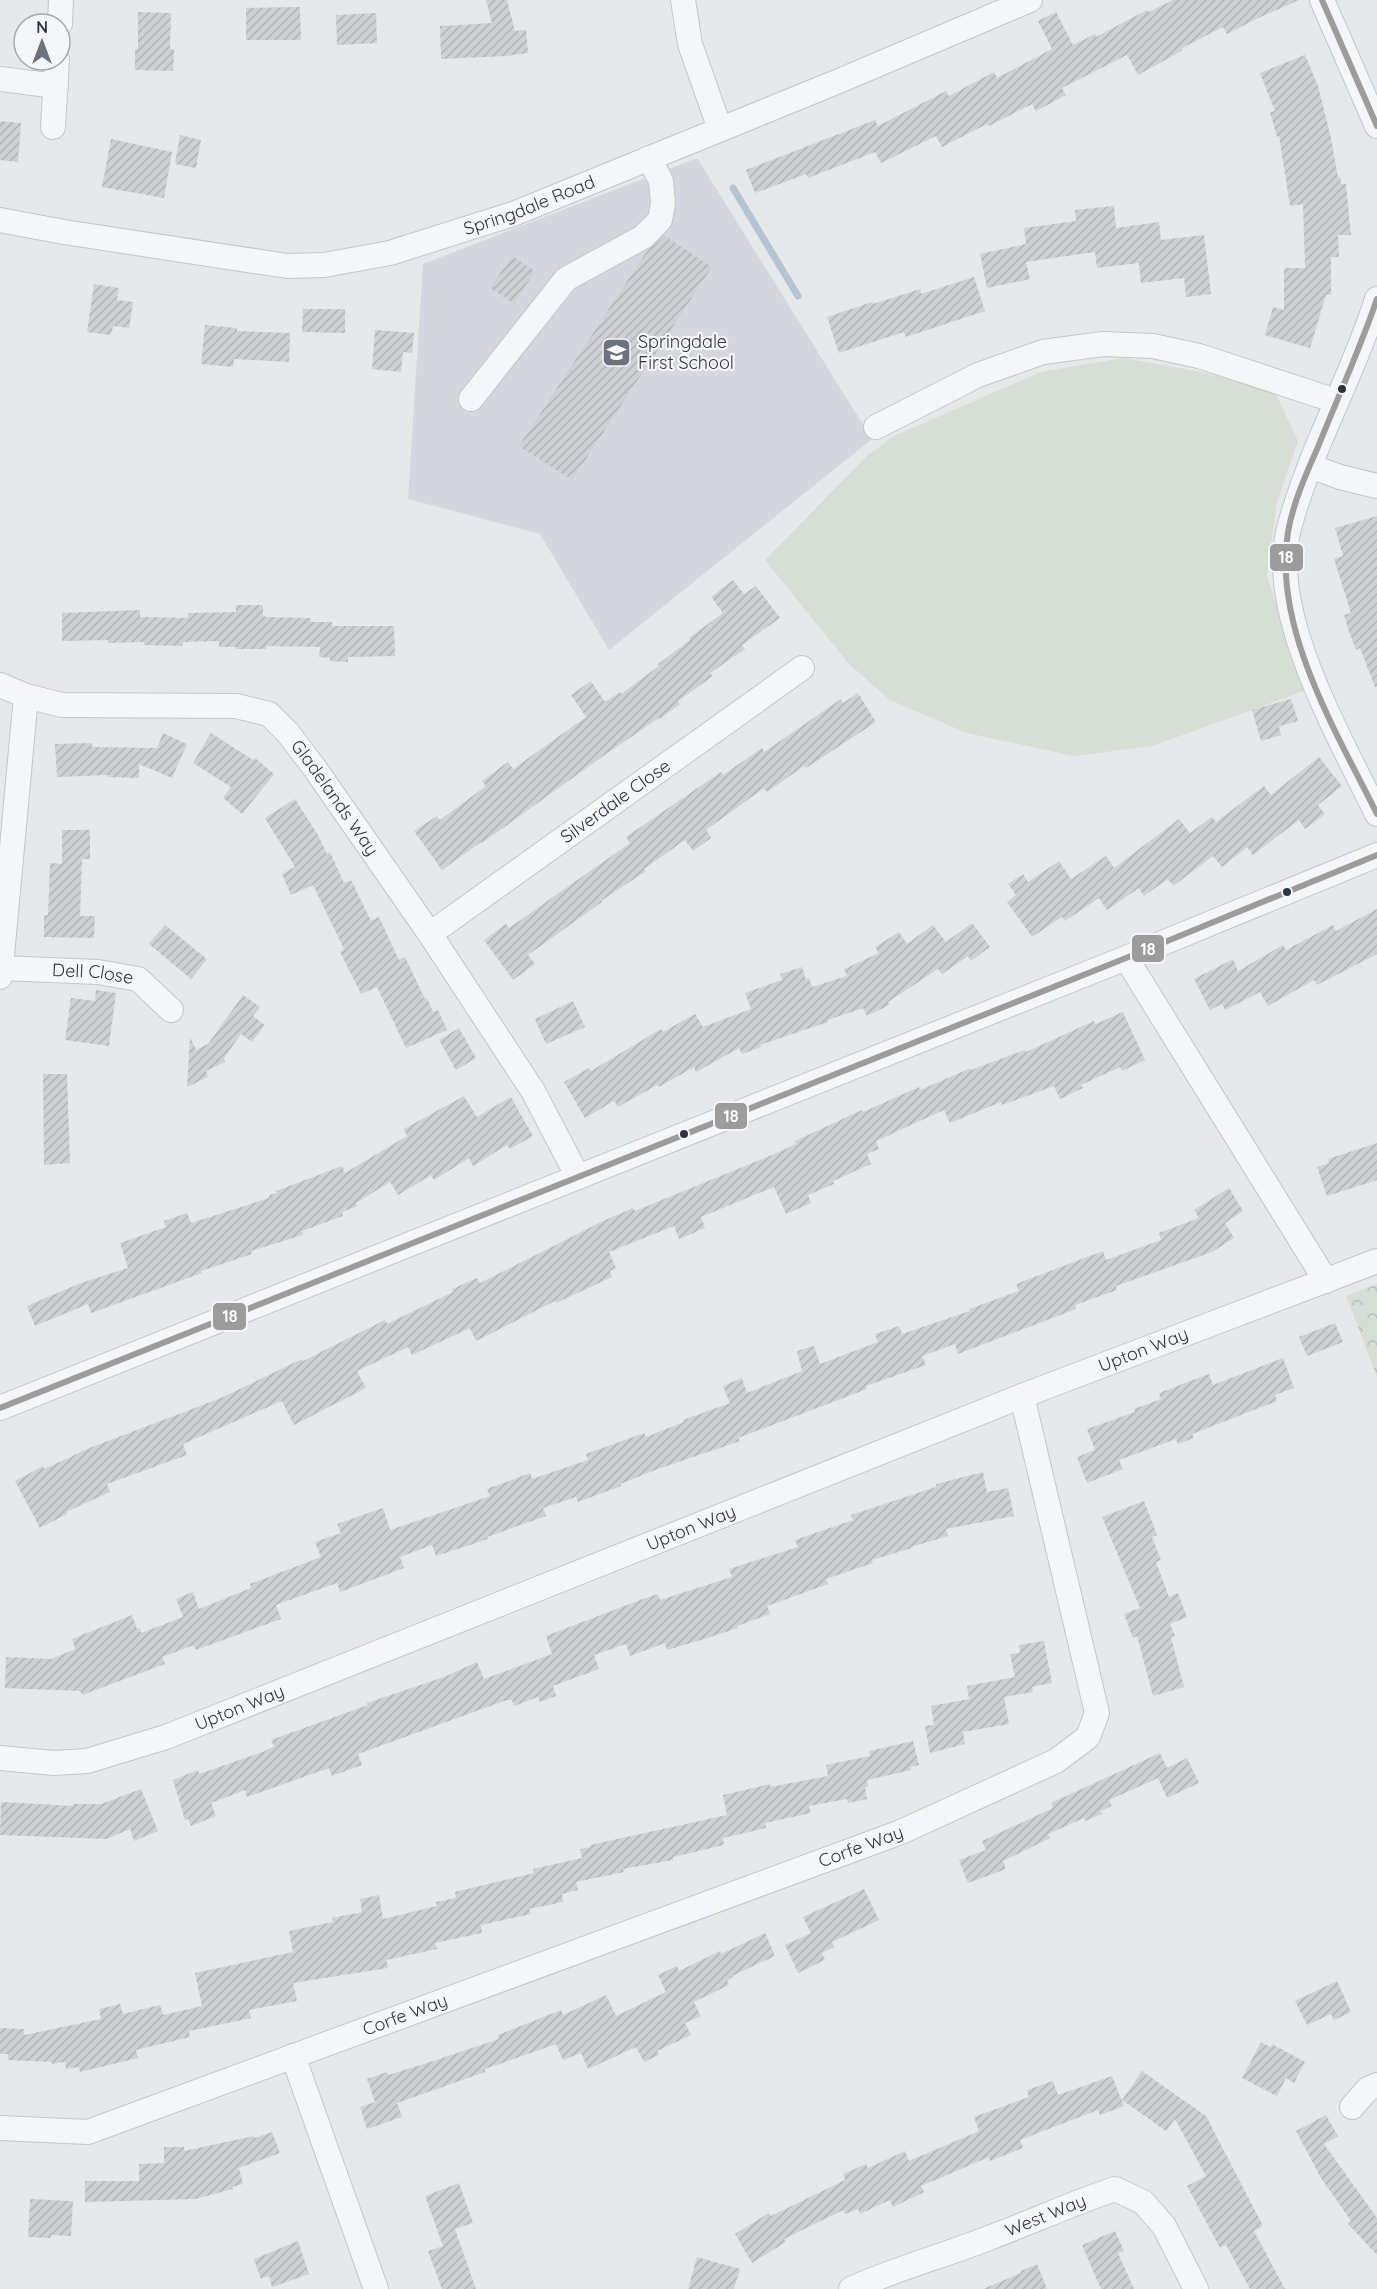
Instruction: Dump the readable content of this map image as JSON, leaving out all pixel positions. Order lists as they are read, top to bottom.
{
  "streets": {
    "street": [
      "Springdale Road",
      "Gladelands Way",
      "Silverdale Close",
      "Dell Close",
      "Upton Way",
      "Corfe Way",
      "West Way"
    ]
  },
  "crossings": [
    ["Gladelands Way", "Silverdale Close"],
    ["Upton Way", "Corfe Way"]
  ],
  "places": {
    "school or university": ["Springdale First School"]
  },
  "lines": ["transit line 18"],
  "north": "top"
}
